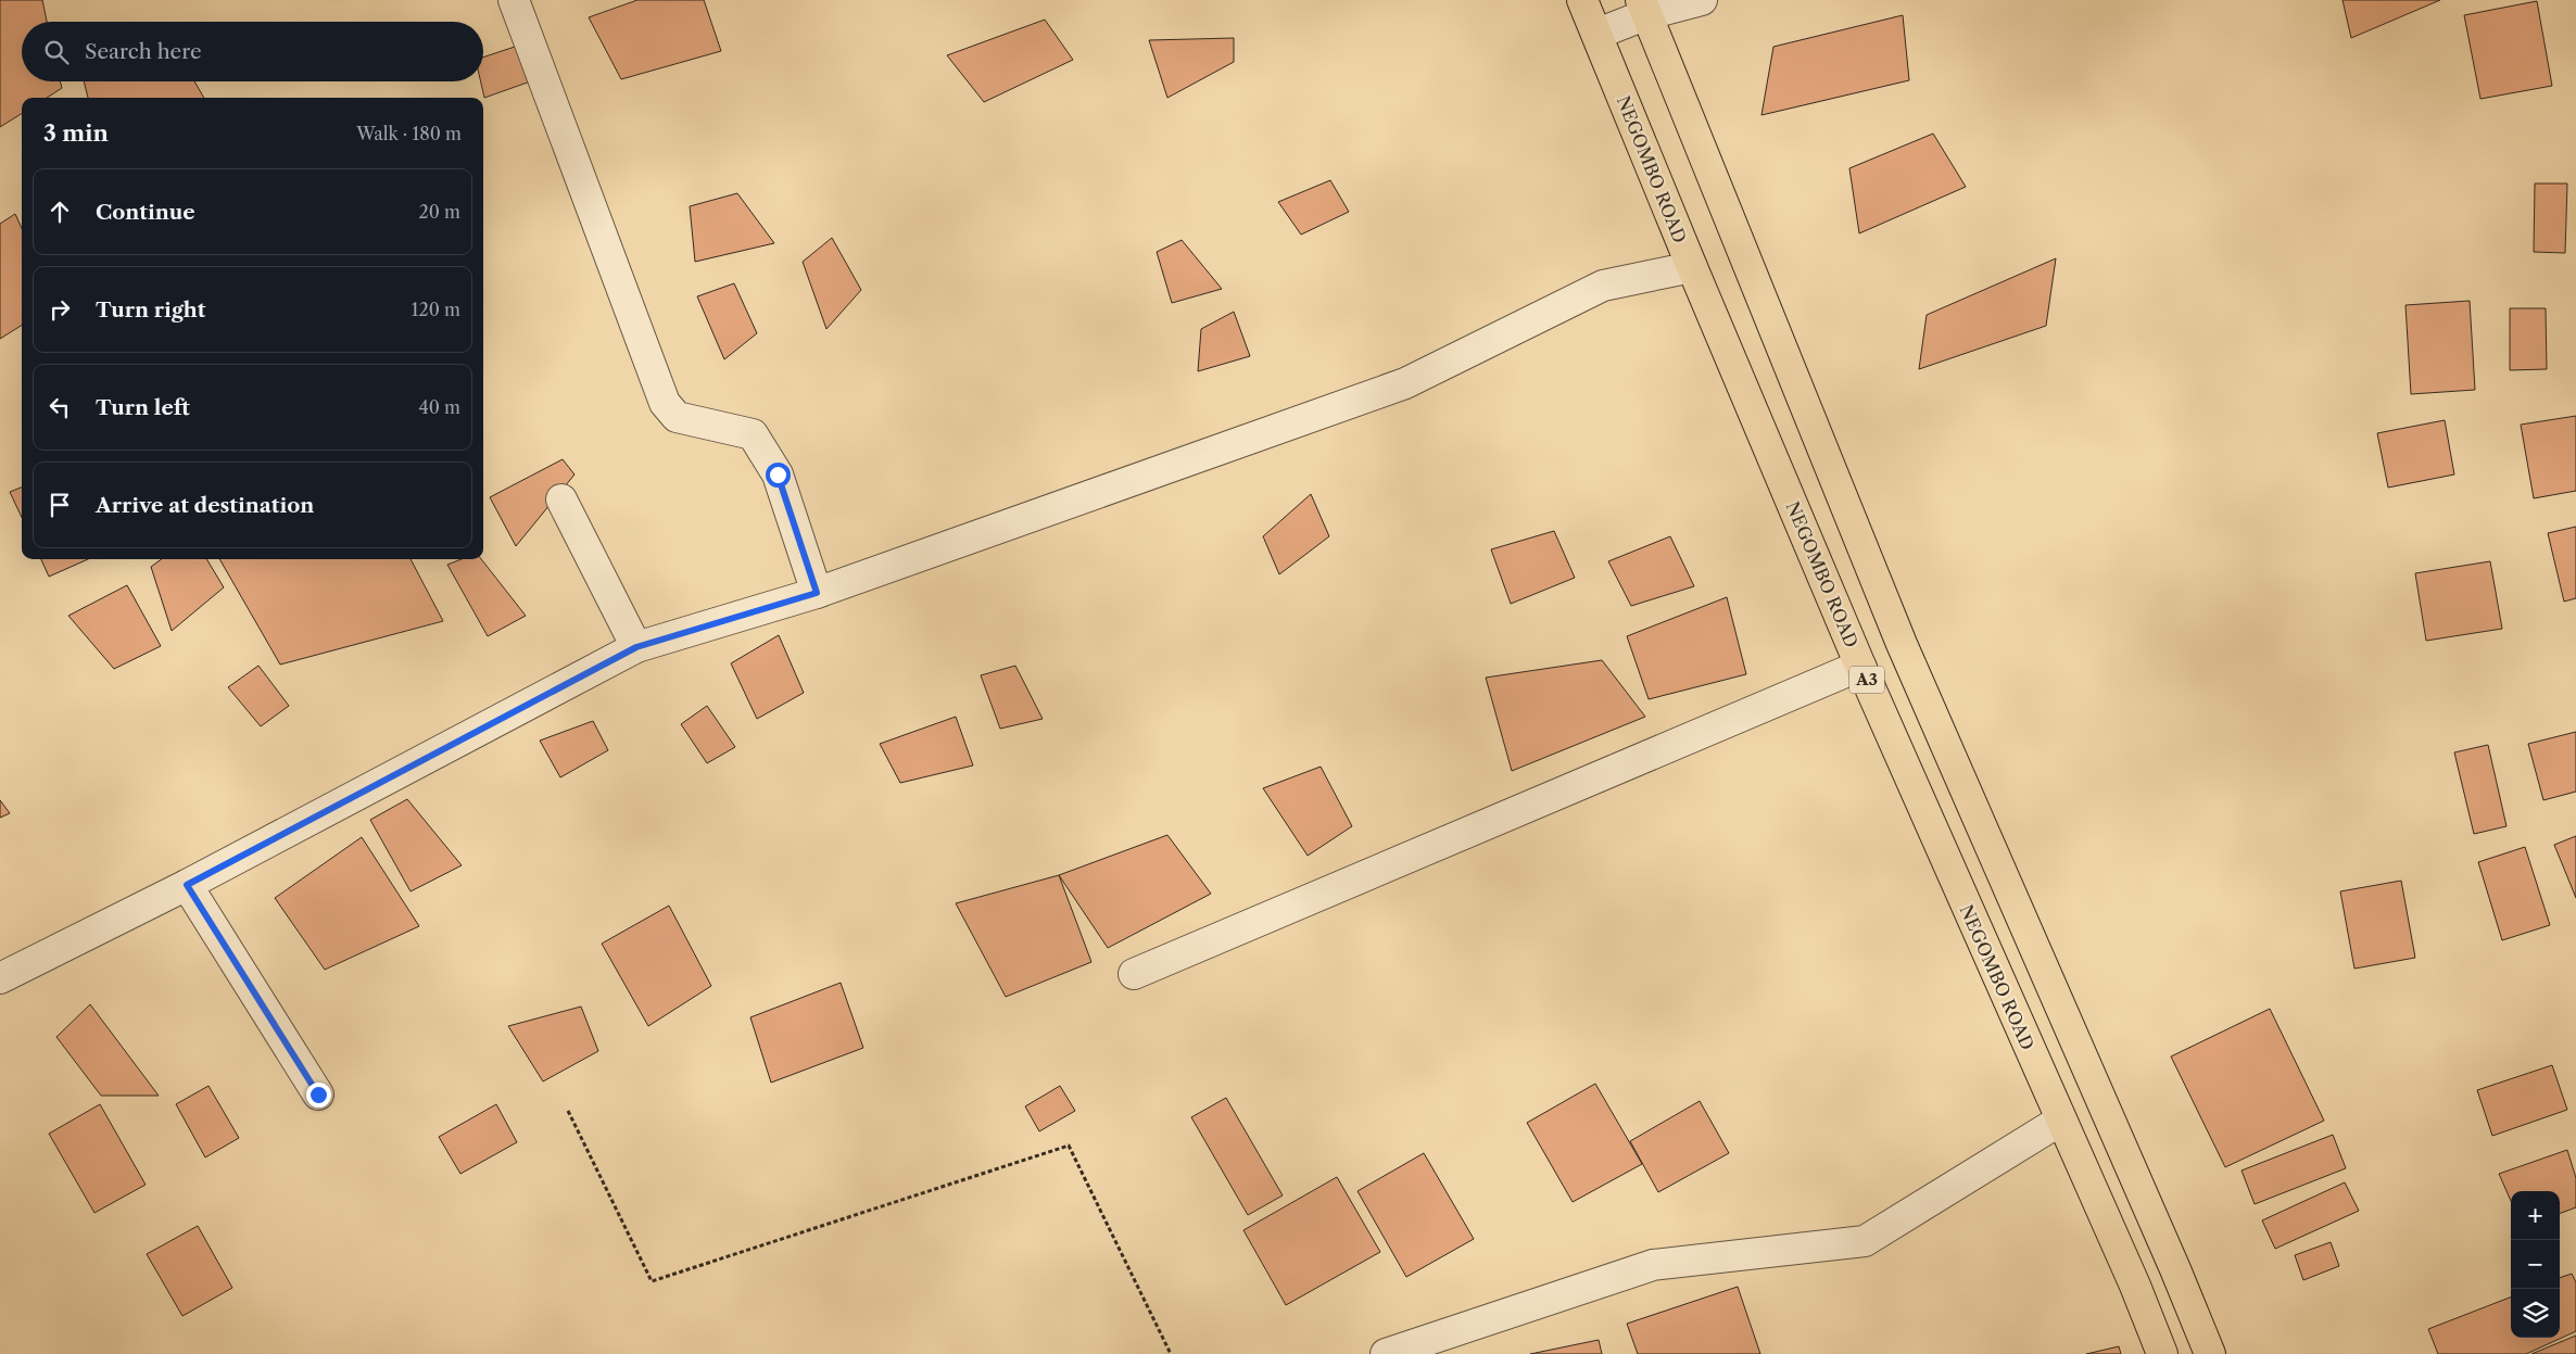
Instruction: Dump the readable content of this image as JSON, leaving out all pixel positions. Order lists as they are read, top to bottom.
{
  "streets": {
    "highway": ["NEGOMBO ROAD", "A3"]
  },
  "page": {
    "search": "Search here",
    "heading": ["3 min", "Walk · 180 m"],
    "list": [
      ["Continue", "20 m"],
      ["Turn right", "120 m"],
      ["Turn left", "40 m"],
      "Arrive at destination"
    ],
    "map_buttons": ["+", "−"]
  }
}
